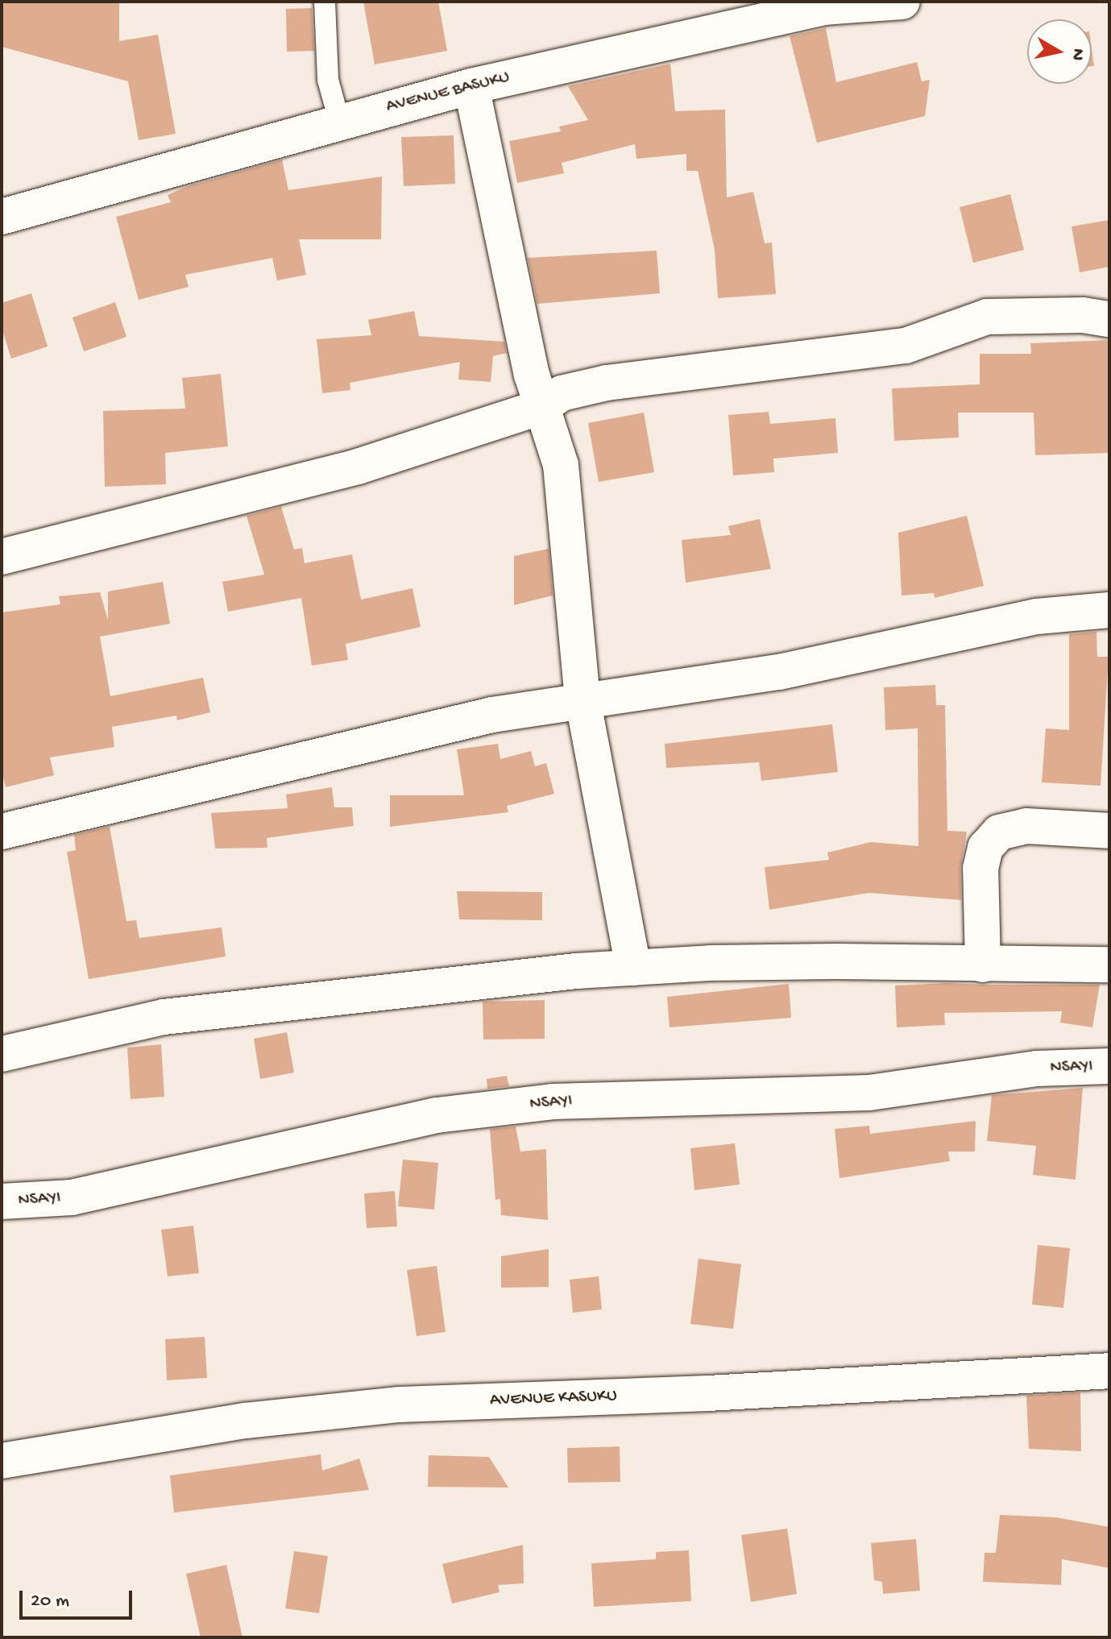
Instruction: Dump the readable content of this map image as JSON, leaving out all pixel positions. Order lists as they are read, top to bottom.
{
  "streets": {
    "street": ["AVENUE BASUKU", "NSAYI", "AVENUE KASUKU"]
  },
  "scale_bar": "20 m",
  "north": "right"
}
